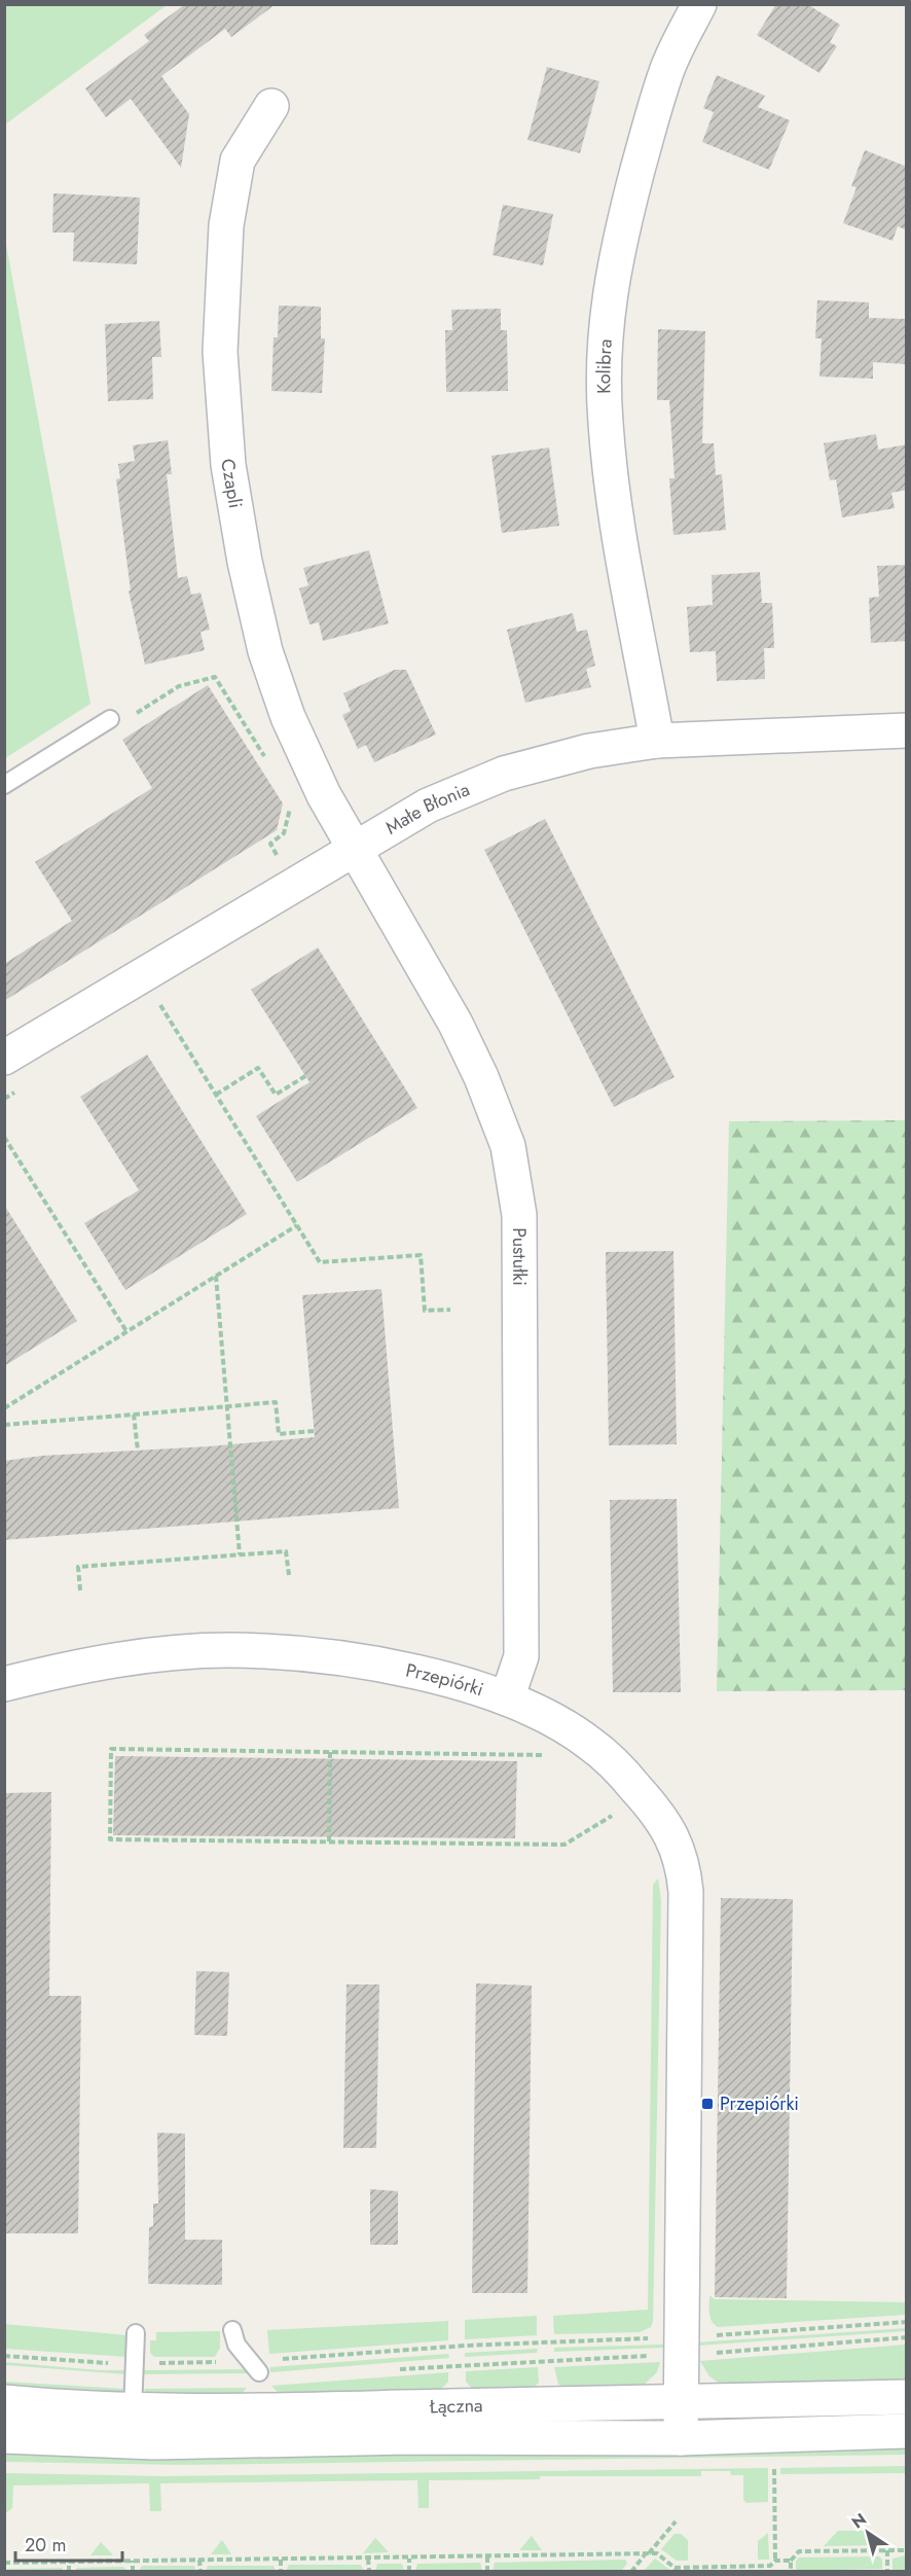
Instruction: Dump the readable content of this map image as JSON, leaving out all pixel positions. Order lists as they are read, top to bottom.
{
  "streets": {
    "street": [
      "Kolibra",
      "Czapli",
      "Małe Błonia",
      "Pustułki",
      "Przepiórki",
      "Łączna"
    ]
  },
  "crossings": [
    ["Kolibra", "Małe Błonia"],
    ["Czapli", "Małe Błonia"],
    ["Czapli", "Pustułki"],
    ["Małe Błonia", "Pustułki"],
    ["Pustułki", "Przepiórki"],
    ["Przepiórki", "Łączna"]
  ],
  "places": {
    "transit": ["Przepiórki"]
  },
  "scale_bar": "20 m",
  "north": "top left"
}
